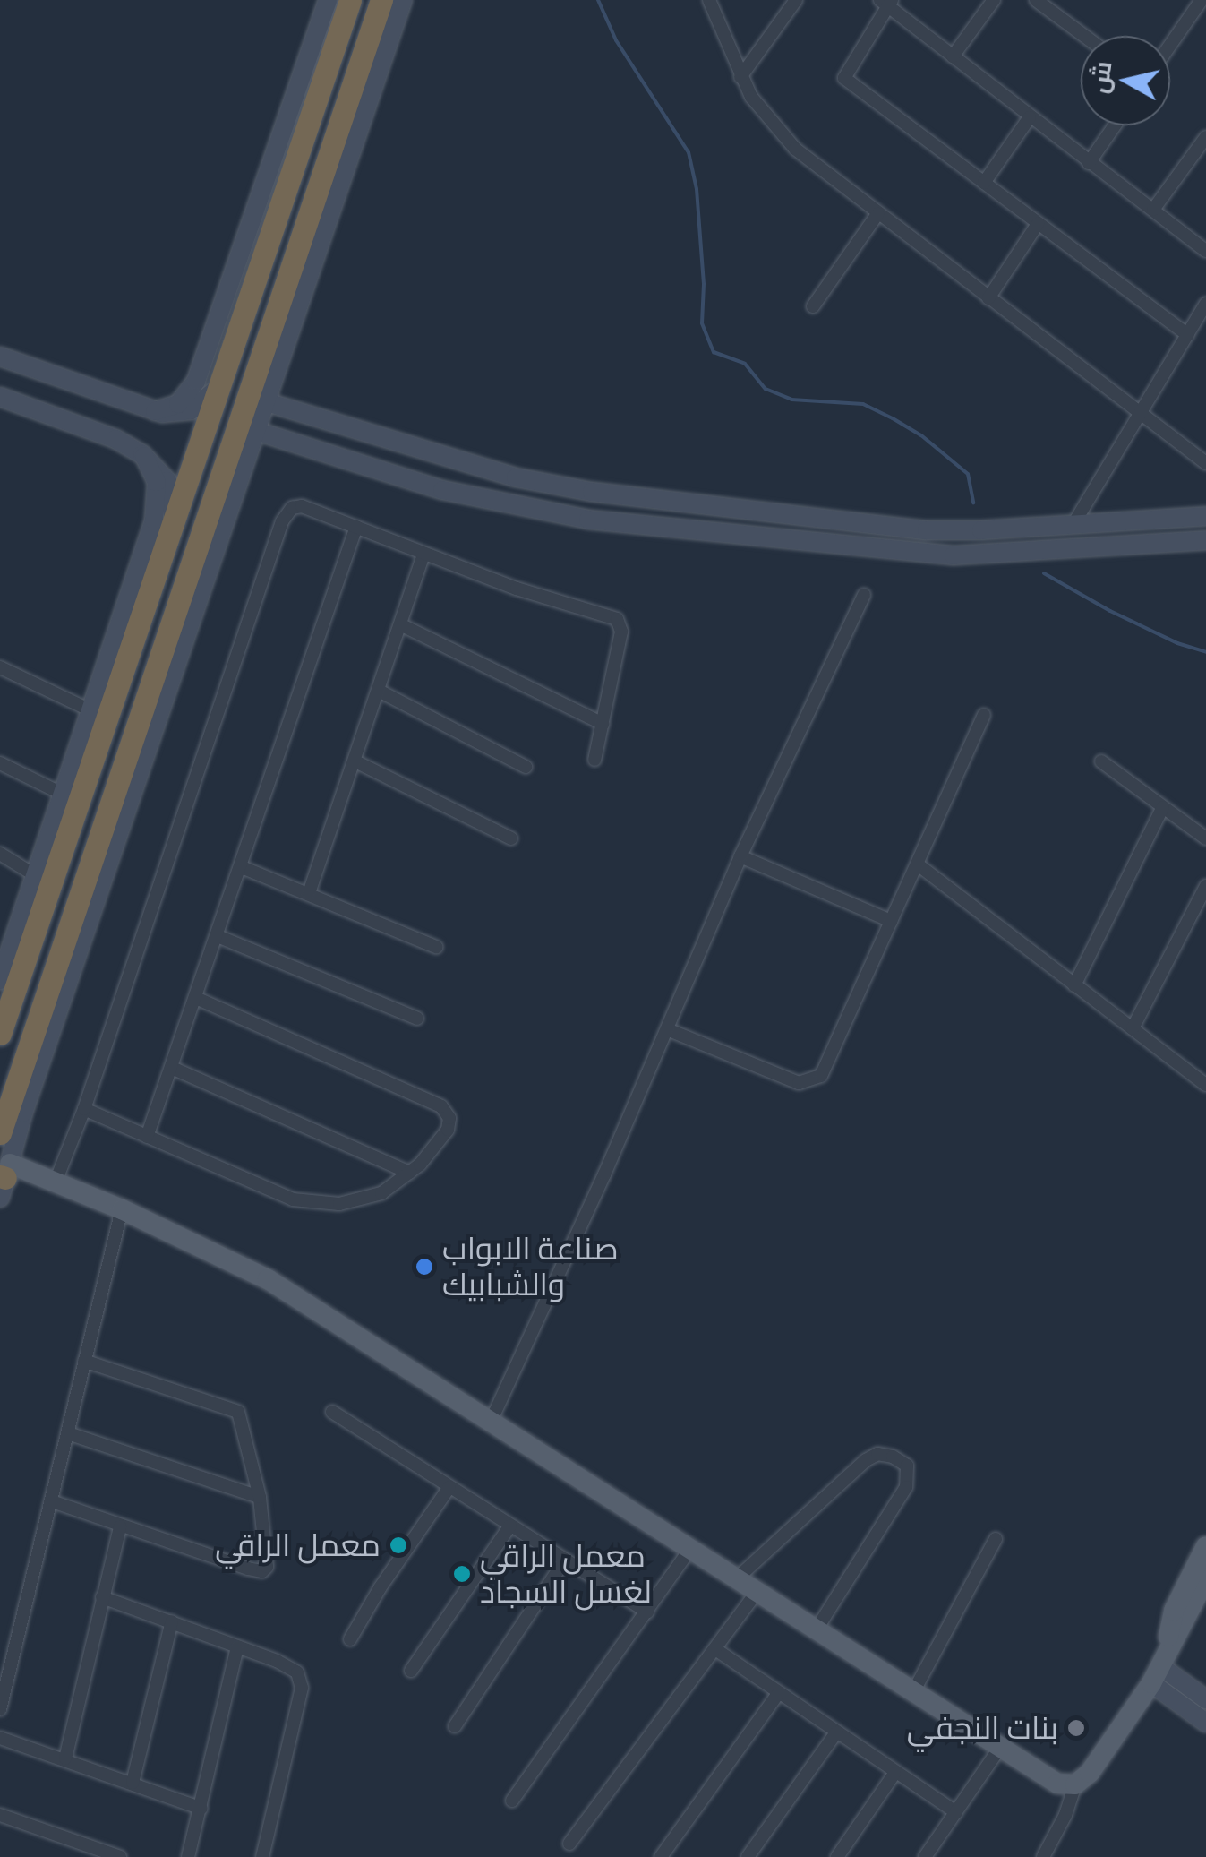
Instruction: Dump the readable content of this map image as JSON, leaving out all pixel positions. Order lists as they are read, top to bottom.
{
  "places": [
    "صناعة الابواب والشبابيك",
    "معمل الراقي",
    "معمل الراقي لغسل السجاد",
    "بنات النجفي"
  ],
  "north": "left"
}
